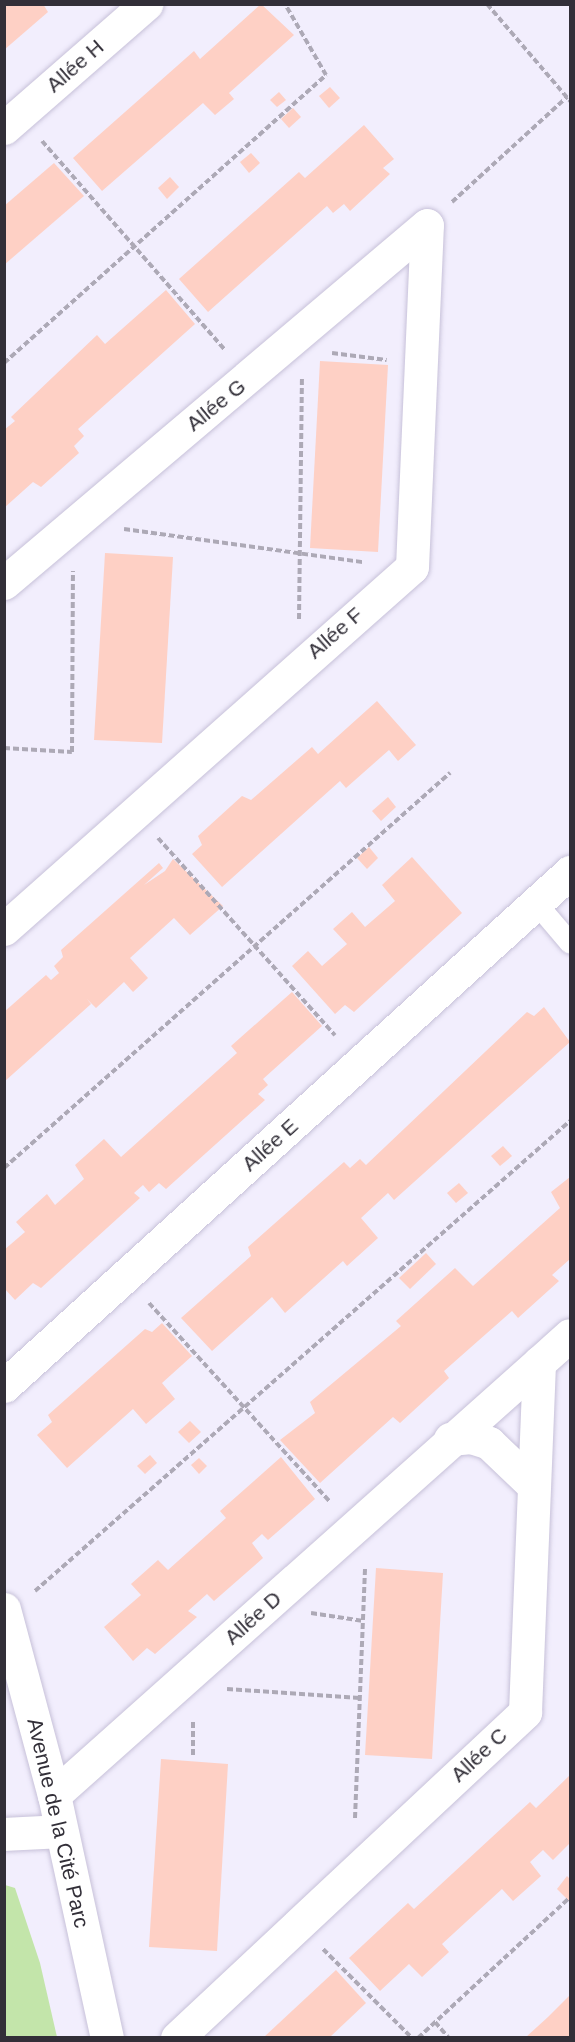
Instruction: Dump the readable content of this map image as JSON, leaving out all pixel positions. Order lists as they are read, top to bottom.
{
  "streets": {
    "street": [
      "Allée H",
      "Allée G",
      "Allée F",
      "Allée E",
      "Allée D",
      "Allée C",
      "Avenue de la Cité Parc"
    ]
  },
  "crossings": [
    ["Allée D", "Allée C"],
    ["Allée D", "Avenue de la Cité Parc"]
  ]
}
